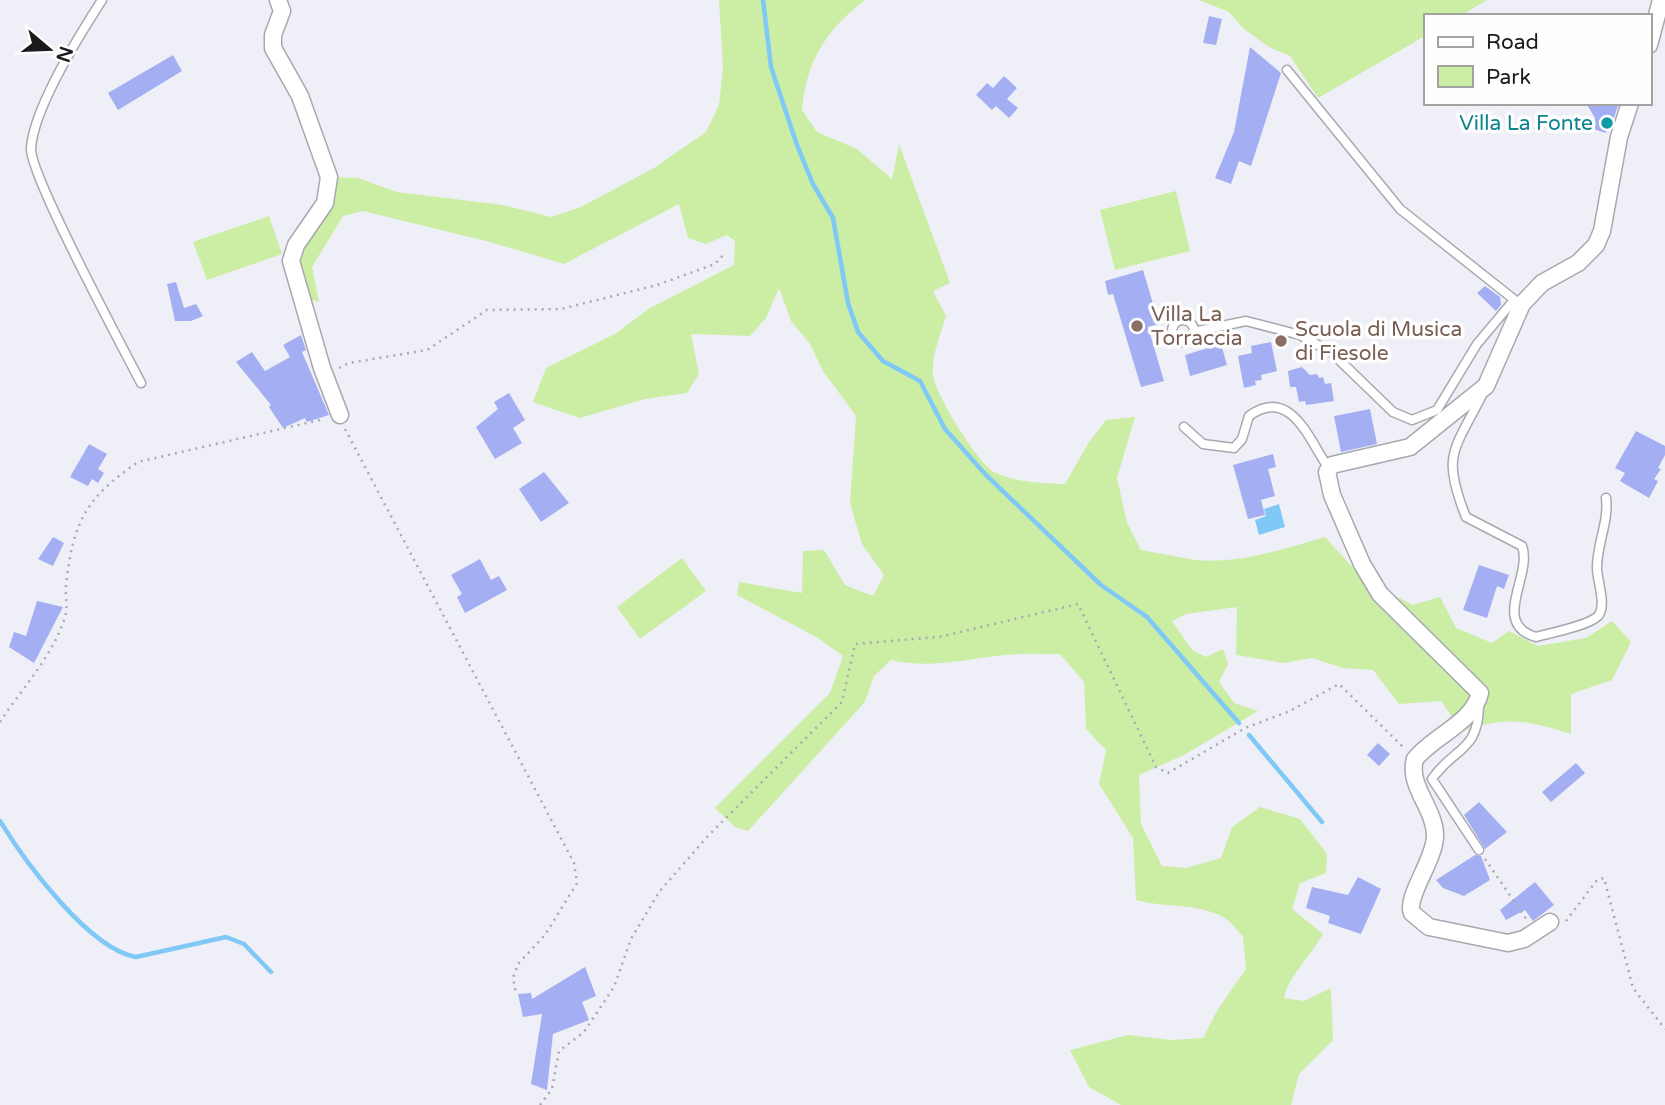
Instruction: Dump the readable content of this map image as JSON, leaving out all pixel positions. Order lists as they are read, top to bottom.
{
  "places": ["Villa La Fonte", "Villa La Torraccia", "Scuola di Musica di Fiesole"],
  "legend": ["Road", "Park"],
  "north": "right"
}
